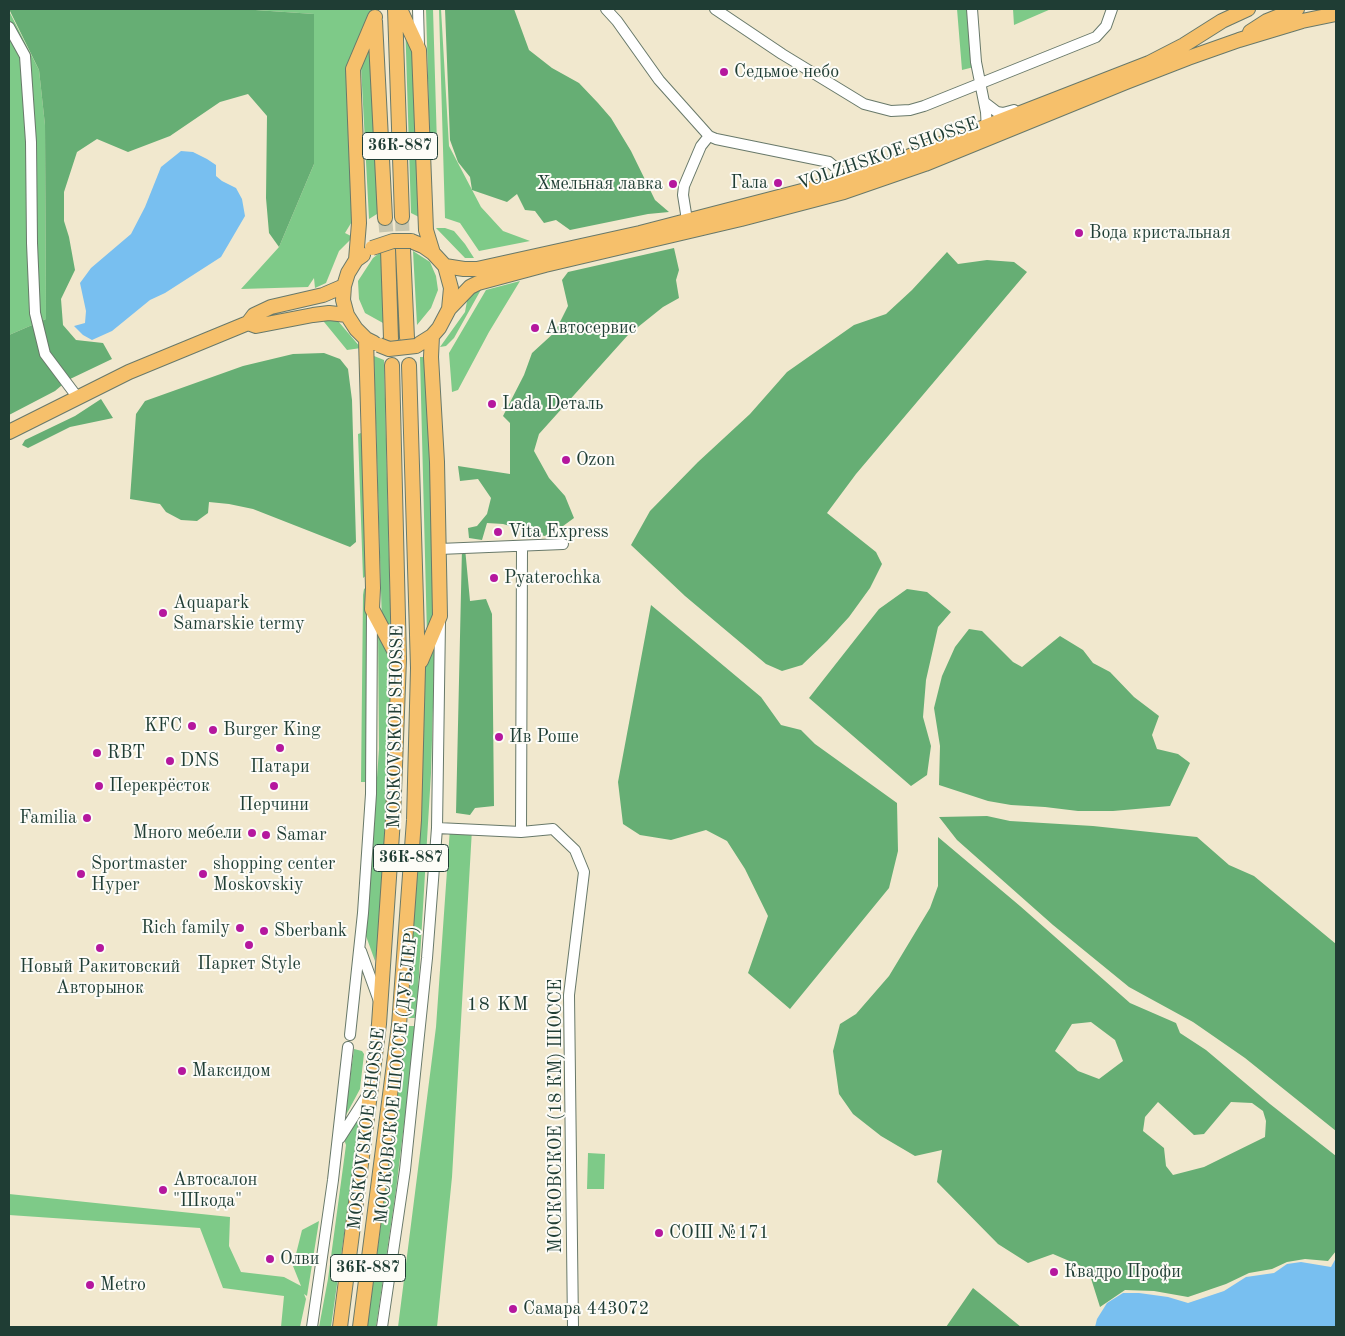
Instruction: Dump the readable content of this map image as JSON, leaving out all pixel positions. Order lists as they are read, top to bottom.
{
  "streets": {
    "main road": ["36К-887", "VOLZHSKOE SHOSSE", "MOSKOVSKOE SHOSSE"],
    "street": ["МОСКОВСКОЕ ШОССЕ (ДУБЛЕР)", "МОСКОВСКОЕ (18 КМ) ШОССЕ"]
  },
  "crossings": [
    ["МОСКОВСКОЕ ШОССЕ (ДУБЛЕР)", "МОСКОВСКОЕ (18 КМ) ШОССЕ"]
  ],
  "districts": ["18 KM"],
  "places": [
    "Седьмое небо",
    "Гала",
    "Хмельная лавка",
    "Вода кристальная",
    "Автосервис",
    "Lada Dеталь",
    "Ozon",
    "Vita Express",
    "Pyaterochka",
    "Aquapark Samarskie termy",
    "KFC",
    "Burger King",
    "Ив Роше",
    "Патари",
    "RBT",
    "DNS",
    "Перекрёсток",
    "Перчини",
    "Familia",
    "Много мебели",
    "Samar",
    "Sportmaster Hyper",
    "shopping center Moskovskiy",
    "Rich family",
    "Sberbank",
    "Паркет Style",
    "Новый Ракитовский Авторынок",
    "Максидом",
    "Автосалон \"Шкода\"",
    "СОШ №171",
    "Олви",
    "Квадро Профи",
    "Metro",
    "Самара 443072"
  ]
}
